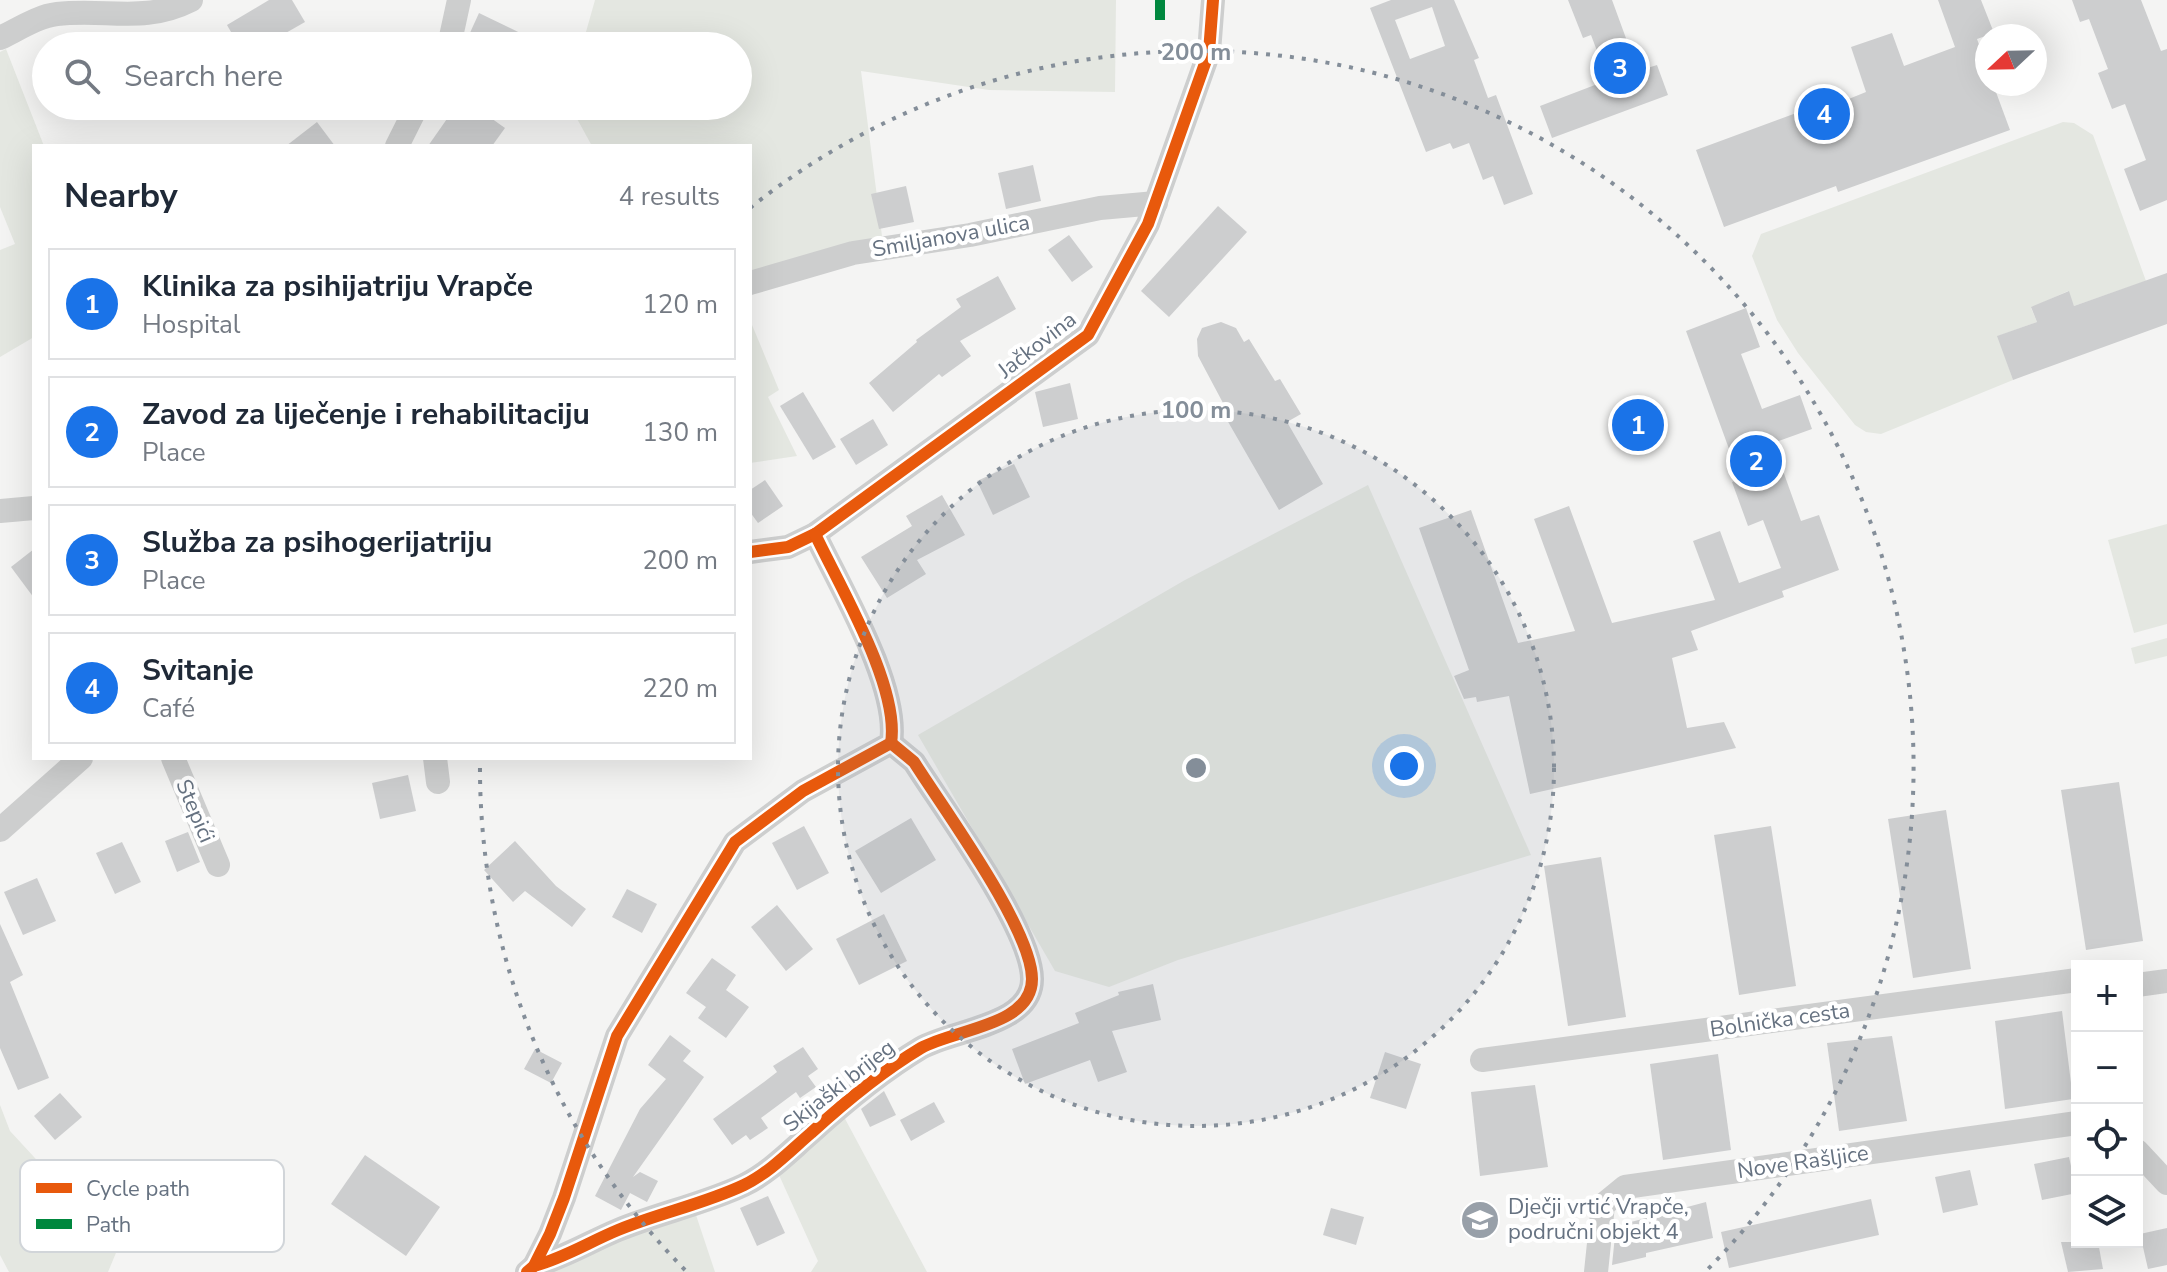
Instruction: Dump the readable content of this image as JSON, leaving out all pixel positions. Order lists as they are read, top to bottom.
{
  "streets": {
    "street": [
      "Smiljanova ulica",
      "Jačkovina",
      "Stepići",
      "Bolnička cesta",
      "Skijaški brijeg",
      "Nove Rašljice"
    ]
  },
  "crossings": [
    ["Smiljanova ulica", "Jačkovina"]
  ],
  "places": {
    "school or university": ["Dječji vrtić Vrapče, područni objekt 4"]
  },
  "legend": ["Cycle path", "Path"],
  "north": "left",
  "page": {
    "search": "Search here",
    "pins": [
      "3",
      "4",
      "1",
      "2"
    ],
    "heading": ["Nearby", "4 results"],
    "list": [
      {
        "mark": "1",
        "name": "Klinika za psihijatriju Vrapče",
        "note": "Hospital",
        "value": "120 m"
      },
      {
        "mark": "2",
        "name": "Zavod za liječenje i rehabilitaciju",
        "note": "Place",
        "value": "130 m"
      },
      {
        "mark": "3",
        "name": "Služba za psihogerijatriju",
        "note": "Place",
        "value": "200 m"
      },
      {
        "mark": "4",
        "name": "Svitanje",
        "note": "Café",
        "value": "220 m"
      }
    ],
    "map_buttons": ["+", "−"]
  },
  "rings": ["200 m", "100 m"]
}
